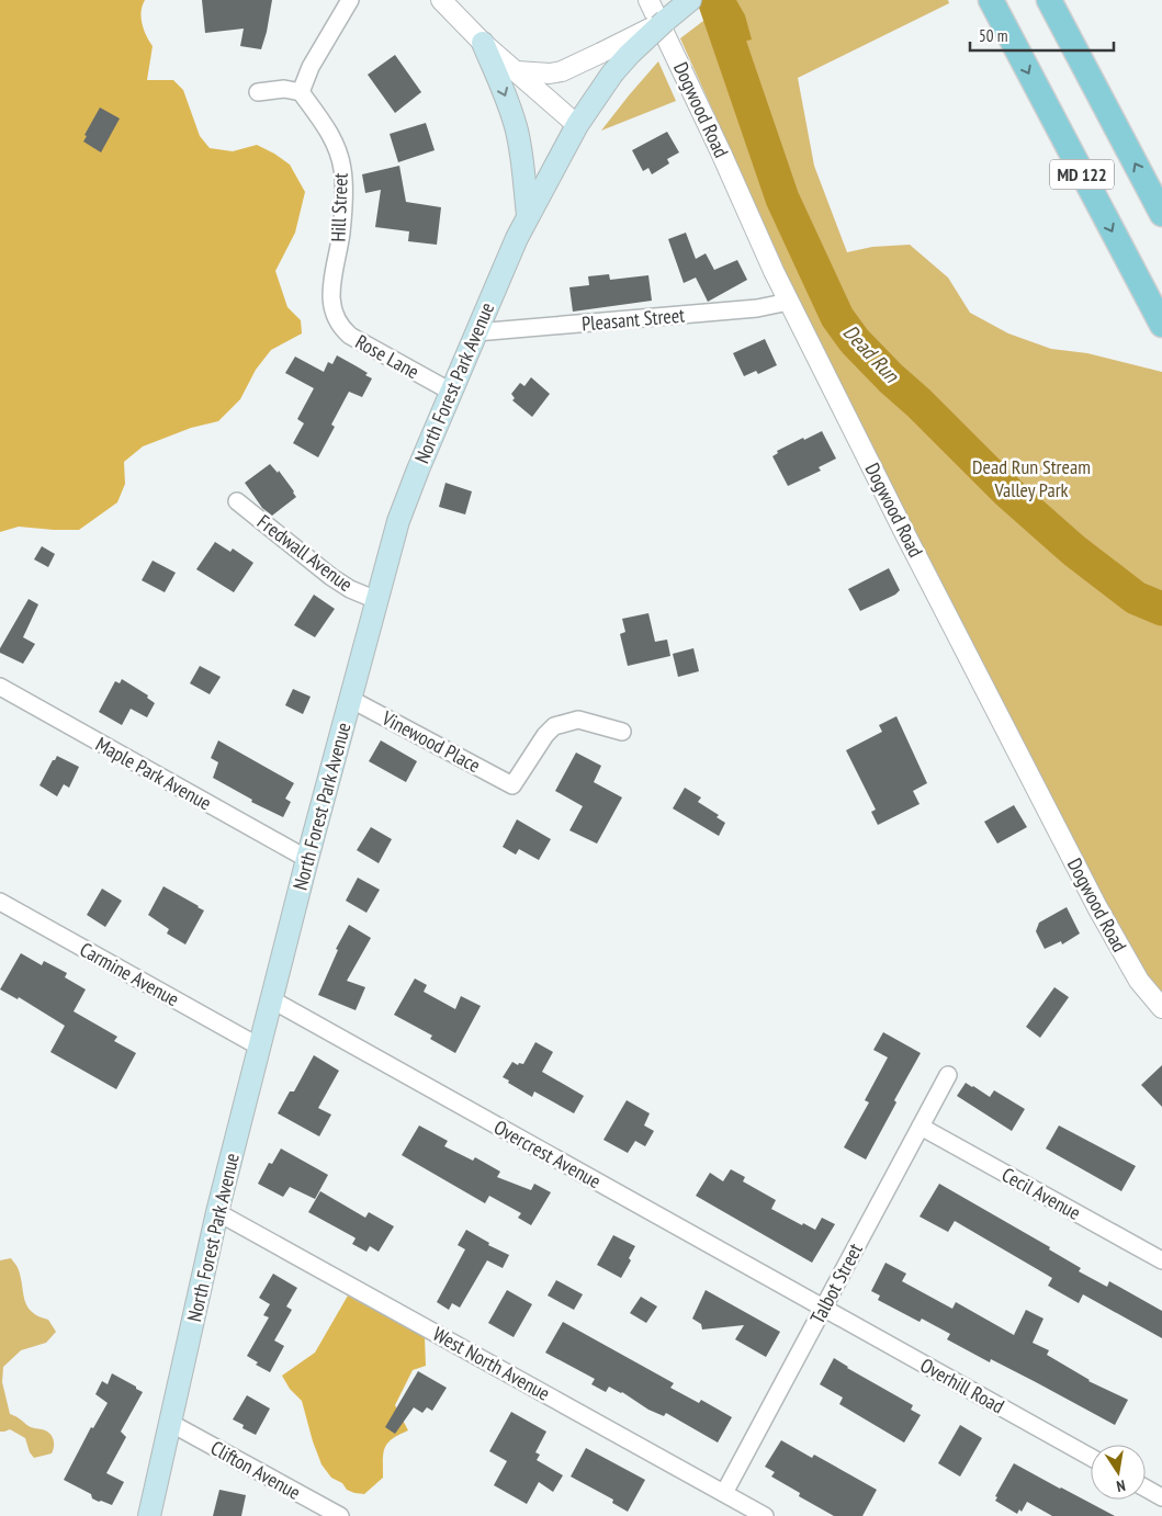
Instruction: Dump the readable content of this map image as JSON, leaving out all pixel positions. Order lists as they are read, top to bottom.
{
  "streets": {
    "main road": ["MD 122", "North Forest Park Avenue"],
    "street": [
      "Dogwood Road",
      "Hill Street",
      "Pleasant Street",
      "Rose Lane",
      "Fredwall Avenue",
      "Vinewood Place",
      "Maple Park Avenue",
      "Carmine Avenue",
      "Overcrest Avenue",
      "Cecil Avenue",
      "Talbot Street",
      "West North Avenue",
      "Overhill Road",
      "Clifton Avenue"
    ]
  },
  "crossings": [
    ["Dogwood Road", "Pleasant Street"],
    ["Hill Street", "Rose Lane"],
    ["Pleasant Street", "North Forest Park Avenue"],
    ["Rose Lane", "North Forest Park Avenue"],
    ["North Forest Park Avenue", "Fredwall Avenue"],
    ["North Forest Park Avenue", "Vinewood Place"],
    ["North Forest Park Avenue", "Maple Park Avenue"],
    ["North Forest Park Avenue", "Carmine Avenue"],
    ["North Forest Park Avenue", "Overcrest Avenue"],
    ["North Forest Park Avenue", "West North Avenue"],
    ["North Forest Park Avenue", "Clifton Avenue"],
    ["Overcrest Avenue", "Talbot Street"],
    ["Overcrest Avenue", "Overhill Road"],
    ["Cecil Avenue", "Talbot Street"],
    ["Talbot Street", "West North Avenue"],
    ["Talbot Street", "Overhill Road"]
  ],
  "water": ["Dead Run"],
  "parks": ["Dead Run Stream Valley Park"],
  "scale_bar": "50 m",
  "north": "bottom"
}
